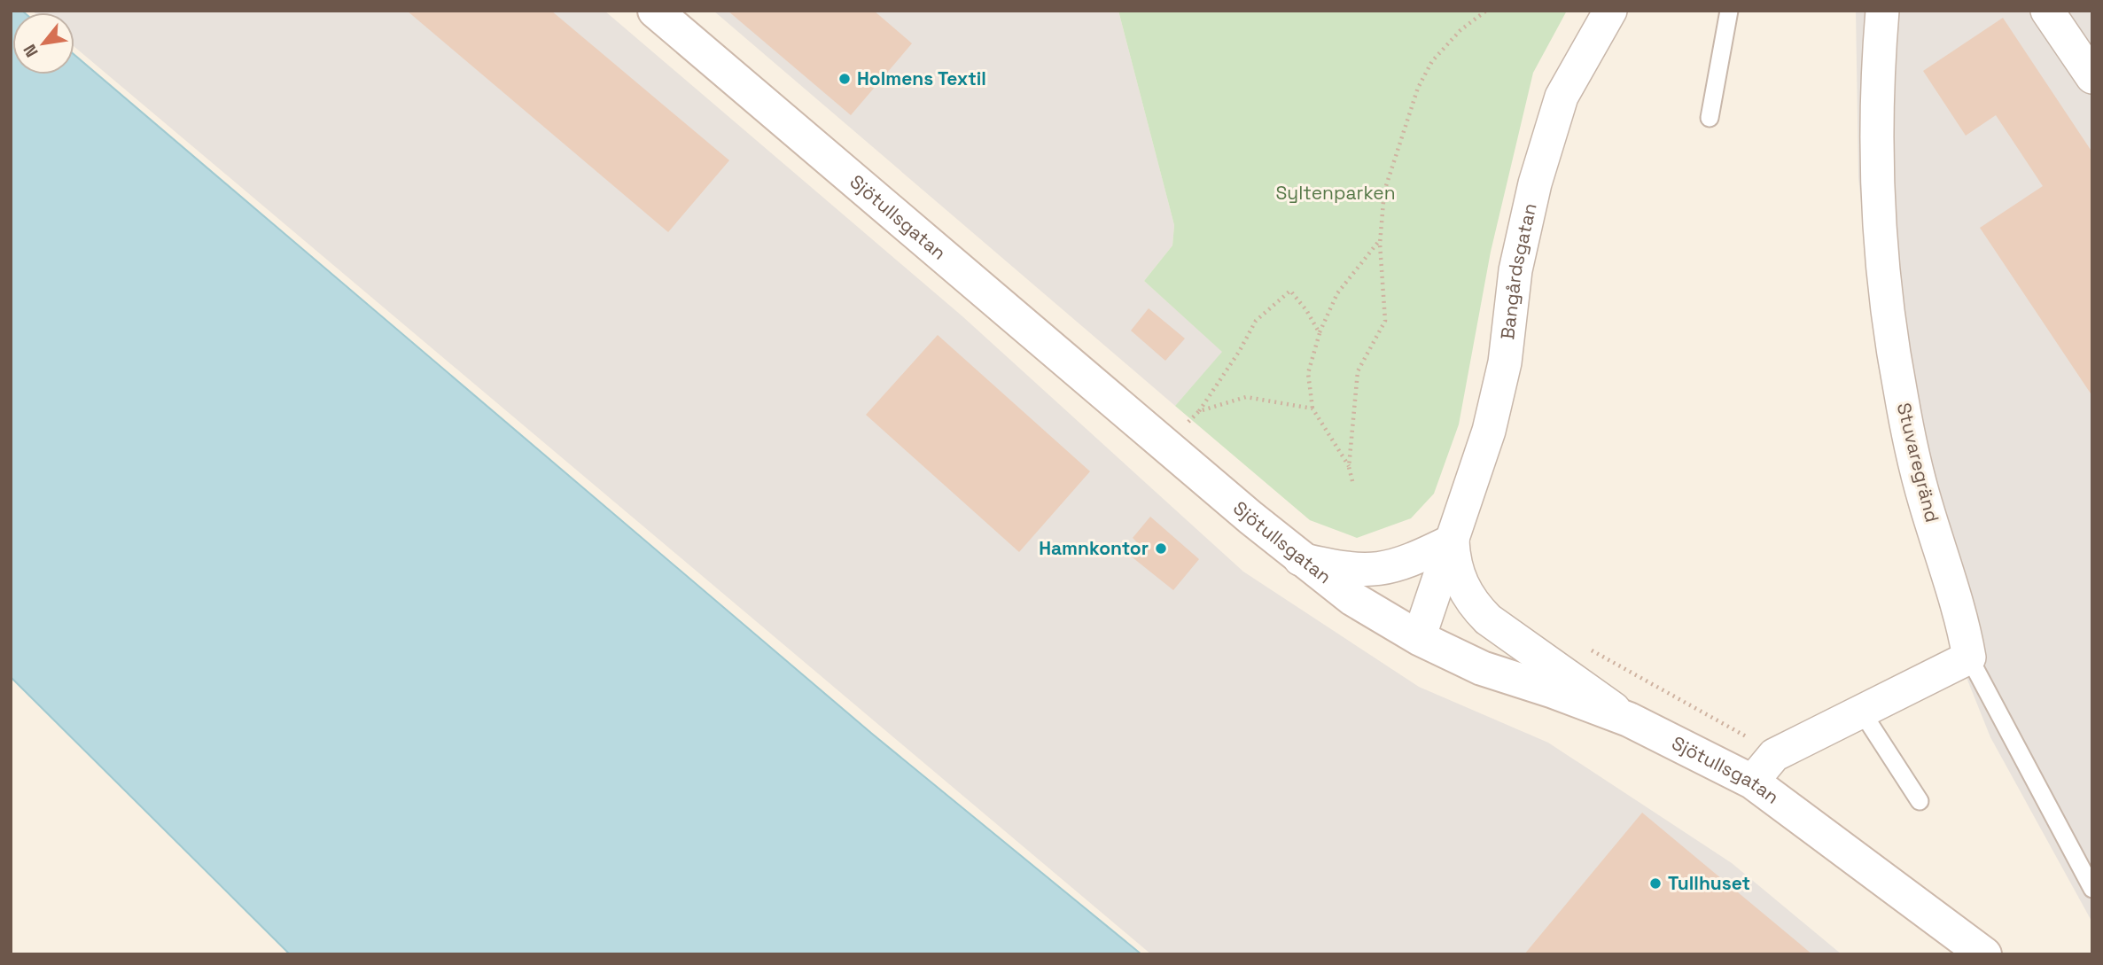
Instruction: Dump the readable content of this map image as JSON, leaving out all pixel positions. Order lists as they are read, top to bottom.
{
  "streets": {
    "main road": ["Sjötullsgatan"],
    "street": ["Bangårdsgatan", "Stuvaregränd"]
  },
  "crossings": [
    ["Sjötullsgatan", "Bangårdsgatan"]
  ],
  "parks": ["Syltenparken"],
  "places": ["Holmens Textil", "Hamnkontor", "Tullhuset"],
  "north": "bottom left"
}
